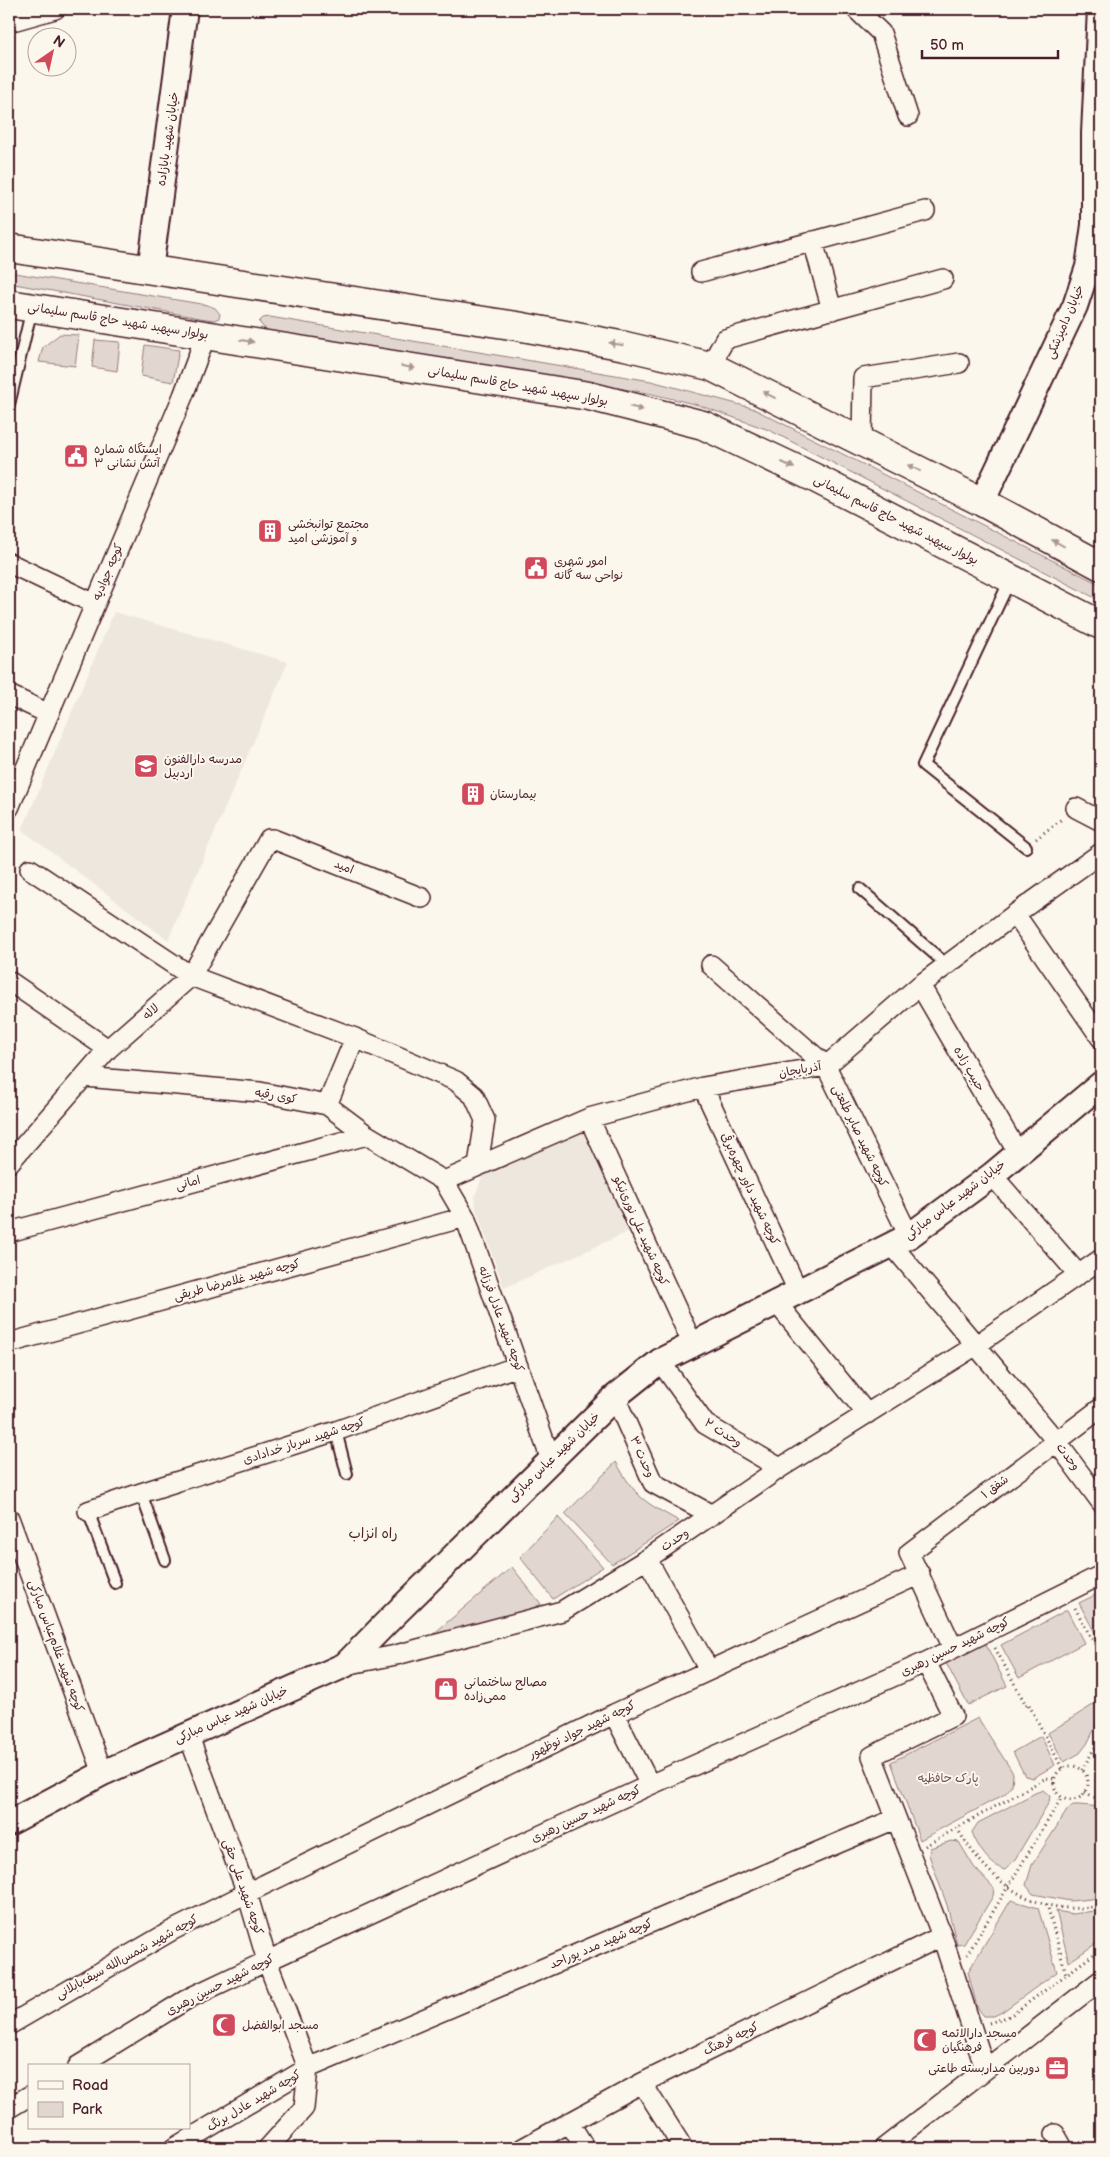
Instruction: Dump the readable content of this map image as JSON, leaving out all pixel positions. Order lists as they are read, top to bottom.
{
  "streets": {
    "main road": ["بولوار سپهبد شهید حاج قاسم سلیمانی"],
    "street": [
      "خیابان شهید بابازاده",
      "خیابان دامپزشکی",
      "کوچه جوادیه",
      "امید",
      "لاله",
      "حبیب زاده",
      "آذربایجان",
      "کوی رقیه",
      "کوچه شهید صابر طلعتی",
      "امانی",
      "کوچه شهید داور چهره‌برقی",
      "خیابان شهید عباس مبارکی",
      "کوچه شهید علی نوری‌نیکو",
      "کوچه شهید غلامرضا طریقی",
      "کوچه شهید عادل فرزانه",
      "وحدت ۲",
      "کوچه شهید سرباز خدادادی",
      "وحدت ۳",
      "وحدت",
      "شفق ۱",
      "کوچه شهید غلام‌عباس مبارکی",
      "کوچه شهید حسین رهبری",
      "کوچه شهید جواد نوظهور",
      "کوچه شهید علی حقی",
      "کوچه شهید مدد پوراحد",
      "کوچه شهید شمس‌الله سیف‌بابلانی",
      "کوچه فرهنگ",
      "کوچه شهید عادل برنگ"
    ]
  },
  "crossings": [
    ["بولوار سپهبد شهید حاج قاسم سلیمانی", "کوچه جوادیه"],
    ["امید", "لاله"],
    ["لاله", "کوی رقیه"],
    ["حبیب زاده", "آذربایجان"],
    ["حبیب زاده", "خیابان شهید عباس مبارکی"],
    ["آذربایجان", "کوی رقیه"],
    ["آذربایجان", "کوچه شهید صابر طلعتی"],
    ["آذربایجان", "کوچه شهید داور چهره‌برقی"],
    ["آذربایجان", "کوچه شهید علی نوری‌نیکو"],
    ["آذربایجان", "کوچه شهید عادل فرزانه"],
    ["کوی رقیه", "امانی"],
    ["کوی رقیه", "کوچه شهید عادل فرزانه"],
    ["کوچه شهید صابر طلعتی", "خیابان شهید عباس مبارکی"],
    ["کوچه شهید صابر طلعتی", "وحدت"],
    ["کوچه شهید داور چهره‌برقی", "خیابان شهید عباس مبارکی"],
    ["خیابان شهید عباس مبارکی", "کوچه شهید علی نوری‌نیکو"],
    ["خیابان شهید عباس مبارکی", "کوچه شهید عادل فرزانه"],
    ["خیابان شهید عباس مبارکی", "وحدت ۲"],
    ["خیابان شهید عباس مبارکی", "وحدت ۳"],
    ["خیابان شهید عباس مبارکی", "وحدت"],
    ["خیابان شهید عباس مبارکی", "کوچه شهید غلام‌عباس مبارکی"],
    ["خیابان شهید عباس مبارکی", "کوچه شهید علی حقی"],
    ["کوچه شهید غلامرضا طریقی", "کوچه شهید عادل فرزانه"],
    ["کوچه شهید عادل فرزانه", "کوچه شهید سرباز خدادادی"],
    ["وحدت ۲", "وحدت"],
    ["وحدت ۳", "وحدت"],
    ["وحدت", "شفق ۱"],
    ["شفق ۱", "کوچه شهید جواد نوظهور"],
    ["کوچه شهید حسین رهبری", "کوچه شهید علی حقی"],
    ["کوچه شهید جواد نوظهور", "کوچه شهید علی حقی"],
    ["کوچه شهید جواد نوظهور", "کوچه شهید شمس‌الله سیف‌بابلانی"],
    ["کوچه شهید علی حقی", "کوچه شهید مدد پوراحد"],
    ["کوچه شهید علی حقی", "کوچه شهید شمس‌الله سیف‌بابلانی"],
    ["کوچه شهید علی حقی", "کوچه شهید عادل برنگ"],
    ["کوچه شهید مدد پوراحد", "کوچه شهید عادل برنگ"]
  ],
  "districts": ["راه انزاب"],
  "parks": ["پارک حافظیه"],
  "places": {
    "public building": ["ایستگاه شماره ۳ آتش نشانی", "امور شهری نواحی سه گانه"],
    "building": ["مجتمع توانبخشی و آموزشی امید", "بیمارستان"],
    "school or university": ["مدرسه دارالفنون اردبیل"],
    "shop": ["مصالح ساختمانی ممی‌زاده"],
    "mosque": ["مسجد ابوالفضل", "مسجد دارالائمه فرهنگیان"],
    "office": ["دوربین مداربسته طاعتی"]
  },
  "legend": ["Road", "Park"],
  "scale_bar": "50 m",
  "north": "top right"
}
